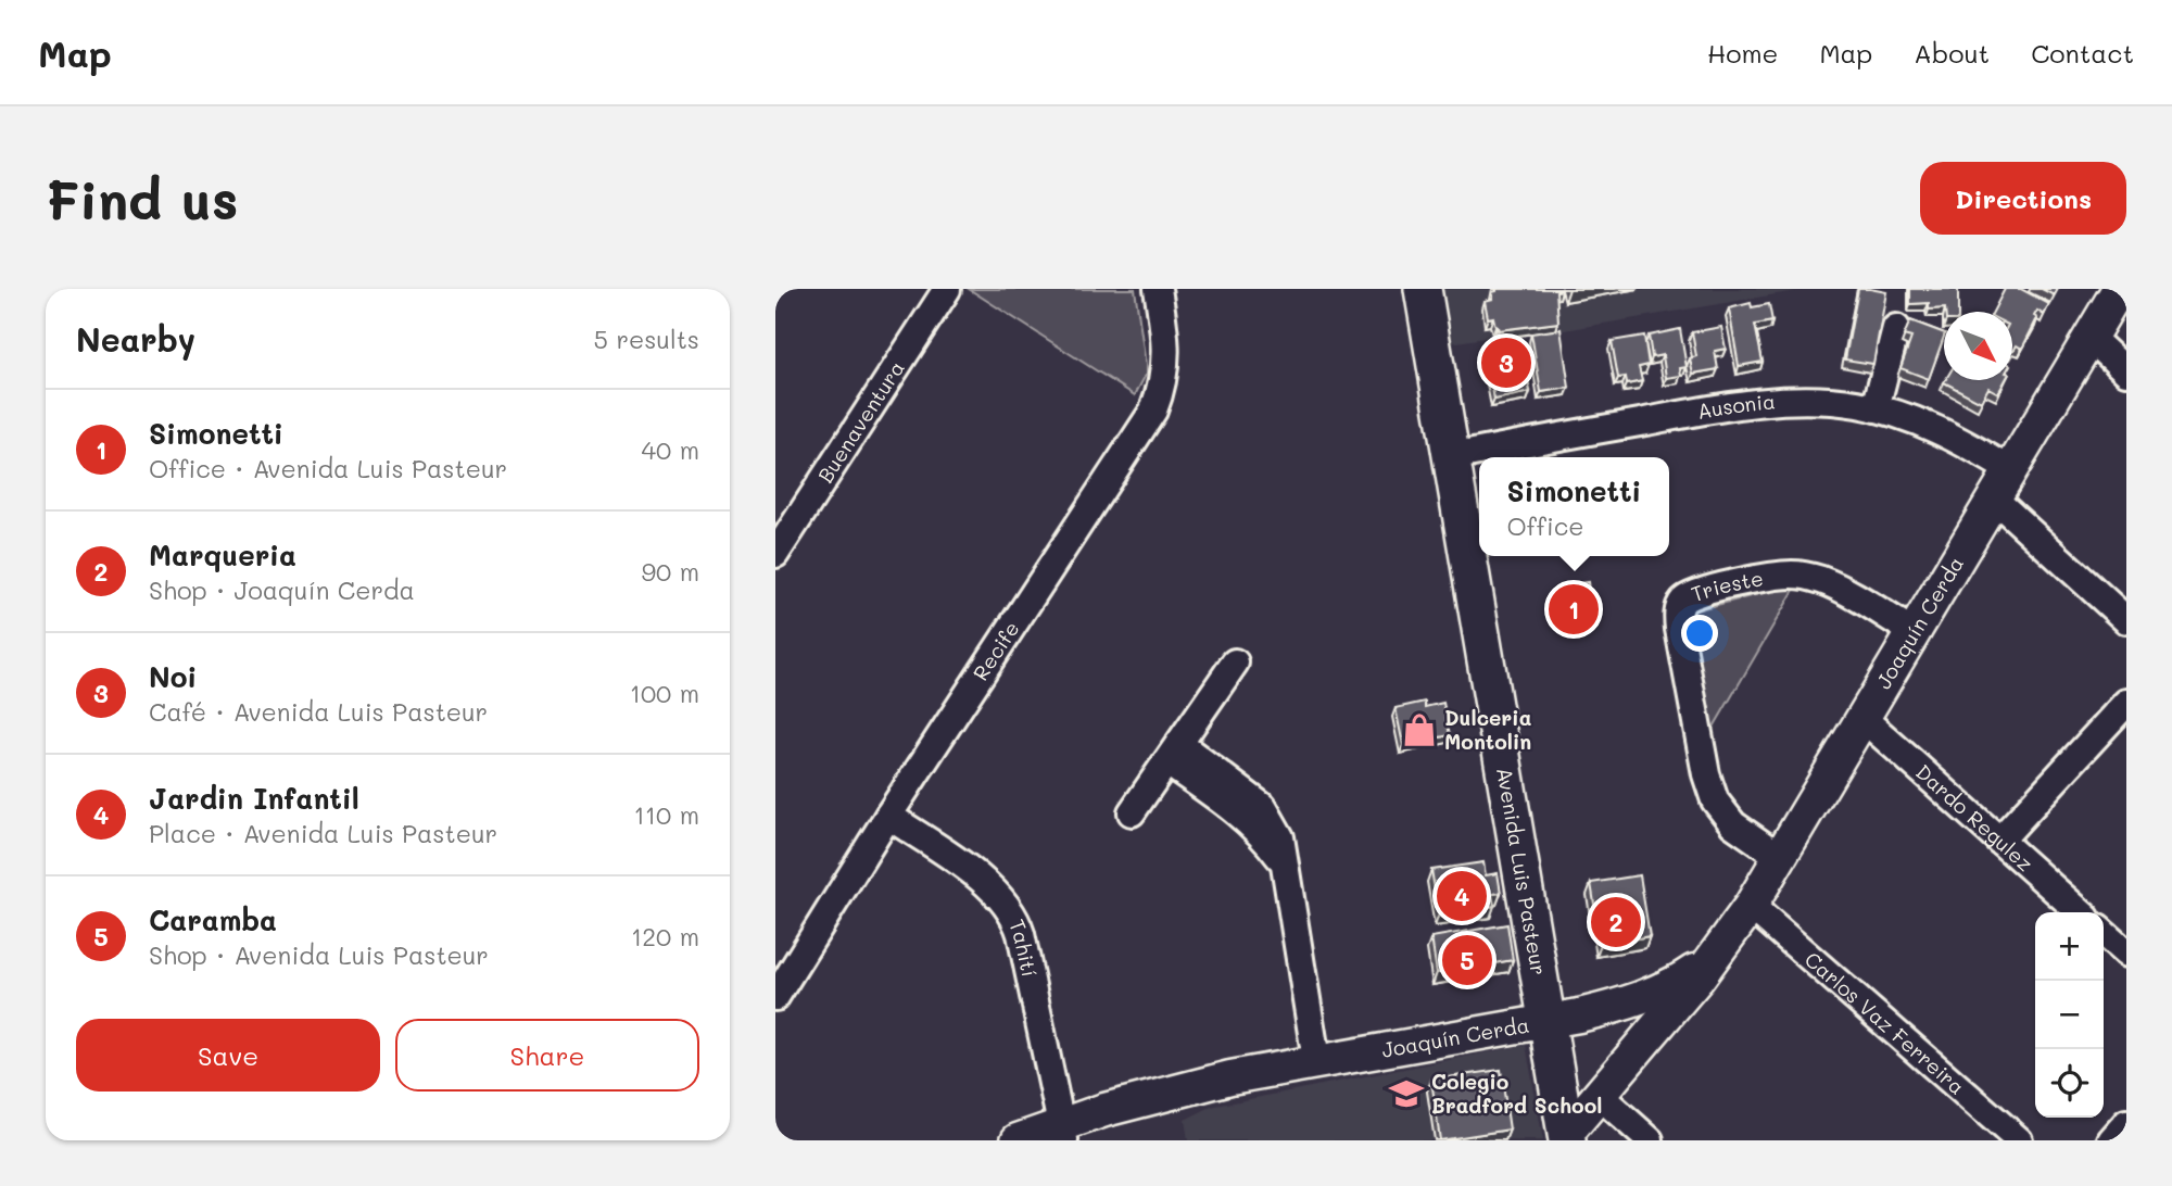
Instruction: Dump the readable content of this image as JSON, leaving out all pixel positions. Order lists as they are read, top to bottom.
{
  "streets": {
    "main road": ["Avenida Luis Pasteur"],
    "street": [
      "Ausonia",
      "Buenaventura",
      "Trieste",
      "Joaquín Cerda",
      "Recife",
      "Dardo Regulez",
      "Tahití",
      "Carlos Vaz Ferreira"
    ]
  },
  "crossings": [
    ["Ausonia", "Joaquín Cerda"],
    ["Ausonia", "Avenida Luis Pasteur"],
    ["Trieste", "Joaquín Cerda"],
    ["Joaquín Cerda", "Dardo Regulez"],
    ["Joaquín Cerda", "Avenida Luis Pasteur"],
    ["Joaquín Cerda", "Tahití"],
    ["Joaquín Cerda", "Carlos Vaz Ferreira"],
    ["Recife", "Tahití"]
  ],
  "places": {
    "shop": ["Dulceria Montolin"],
    "school or university": ["Colegio Bradford School"]
  },
  "north": "bottom right",
  "page": {
    "header": "Map",
    "nav": [
      "Home",
      "Map",
      "About",
      "Contact"
    ],
    "buttons": [
      "Directions",
      ["Save", "Share"]
    ],
    "title": "Find us",
    "heading": ["Nearby", "5 results"],
    "pins": [
      "3",
      "1",
      "4",
      "2",
      "5"
    ],
    "list": [
      {
        "mark": "1",
        "name": "Simonetti",
        "note": "Office · Avenida Luis Pasteur",
        "value": "40 m"
      },
      {
        "mark": "2",
        "name": "Marqueria",
        "note": "Shop · Joaquín Cerda",
        "value": "90 m"
      },
      {
        "mark": "3",
        "name": "Noi",
        "note": "Café · Avenida Luis Pasteur",
        "value": "100 m"
      },
      {
        "mark": "4",
        "name": "Jardin Infantil",
        "note": "Place · Avenida Luis Pasteur",
        "value": "110 m"
      },
      {
        "mark": "5",
        "name": "Caramba",
        "note": "Shop · Avenida Luis Pasteur",
        "value": "120 m"
      }
    ],
    "popup": ["Simonetti", "Office"],
    "map_buttons": ["+", "−"]
  }
}
